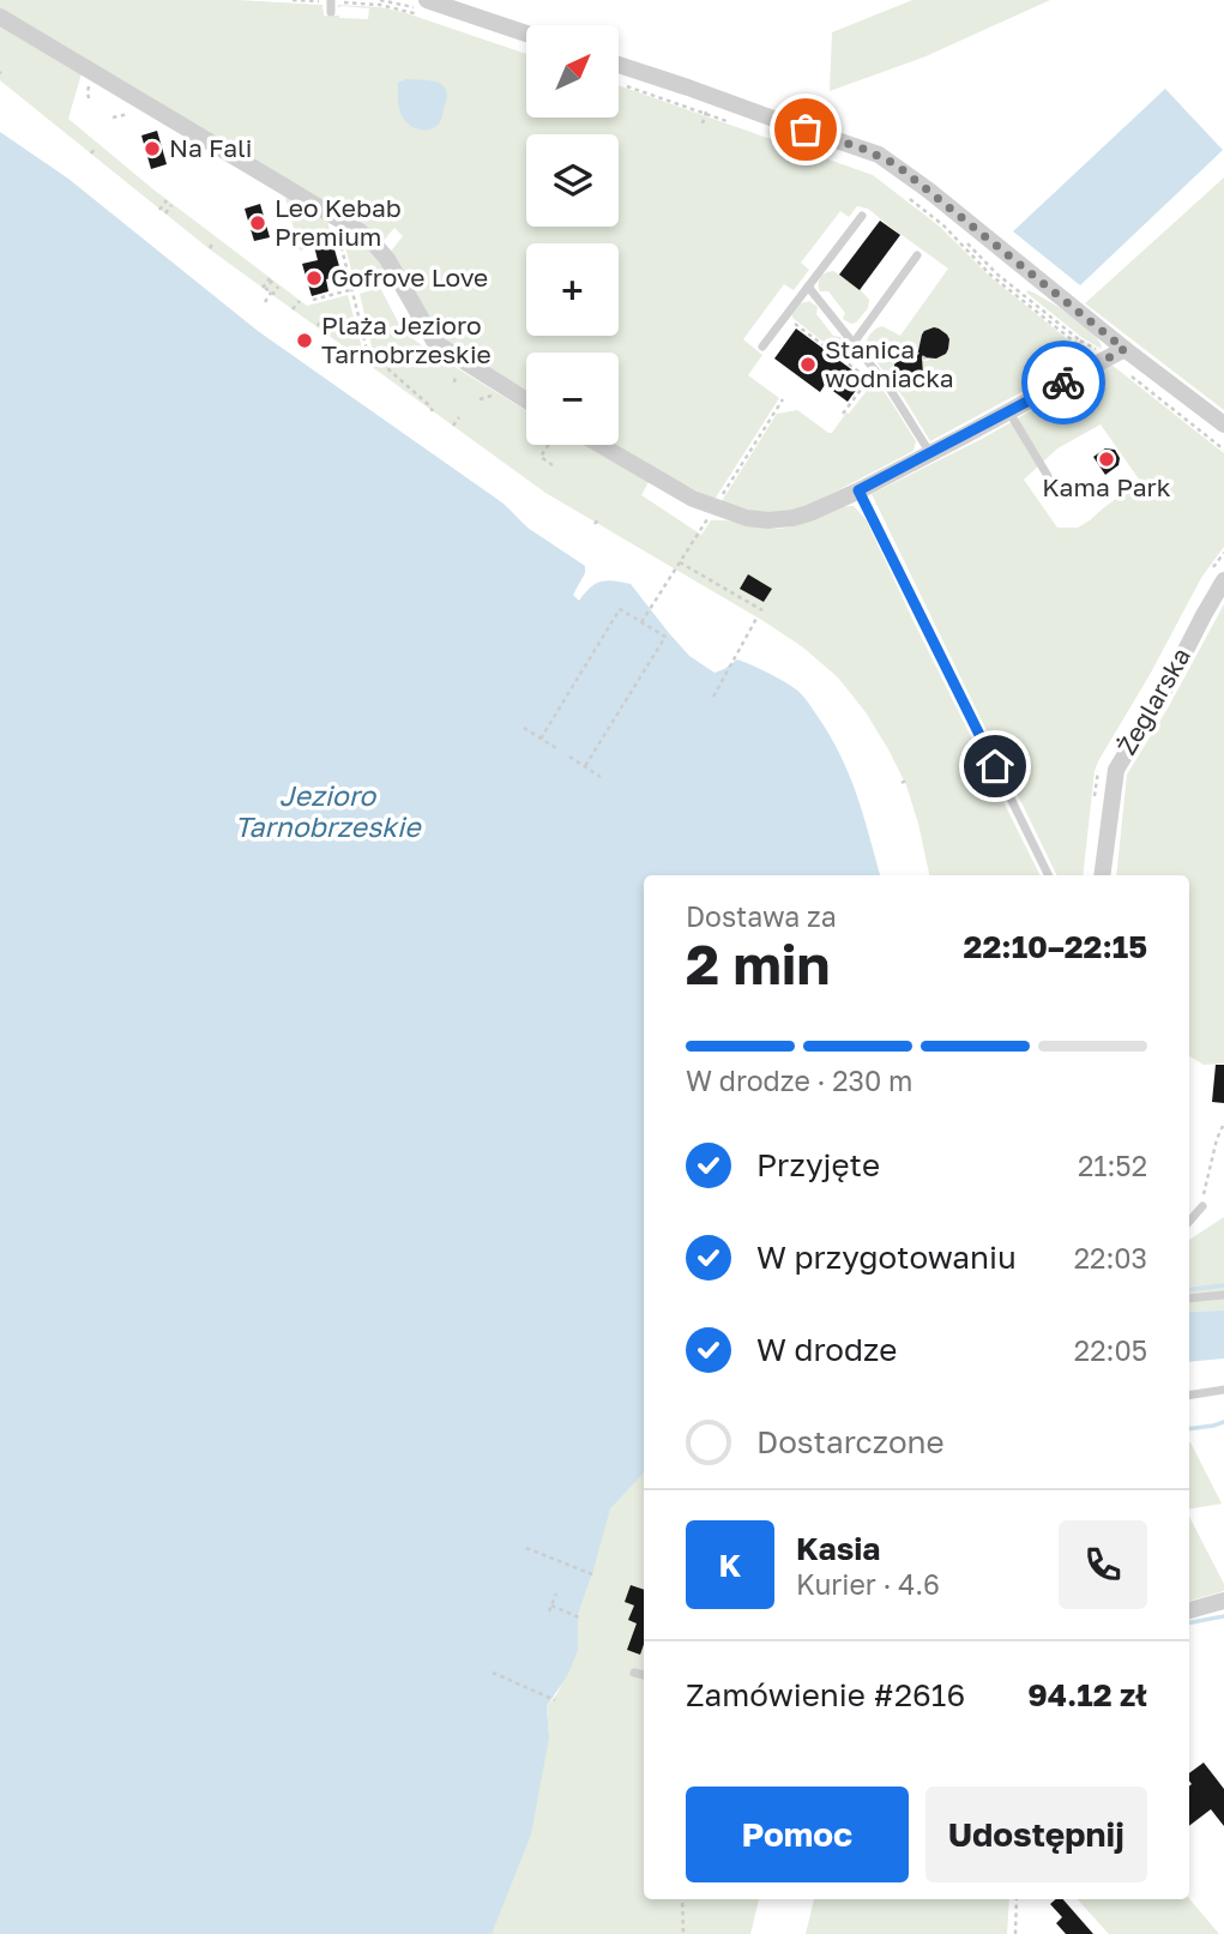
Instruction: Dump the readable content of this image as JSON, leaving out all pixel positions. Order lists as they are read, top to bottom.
{
  "streets": {
    "street": ["Żeglarska"]
  },
  "water": ["Jezioro Tarnobrzeskie"],
  "places": [
    "Na Fali",
    "Leo Kebab Premium",
    "Gofrove Love",
    "Plaża Jezioro Tarnobrzeskie",
    "Stanica wodniacka",
    "Kama Park"
  ],
  "north": "top right",
  "page": {
    "map_buttons": ["+", "−"],
    "heading": ["2 min", "Dostawa za", "22:10–22:15"],
    "panel": [
      "Kasia",
      "Kurier · 4.6",
      "Zamówienie #2616",
      "94.12 zł"
    ],
    "bar": "W drodze · 230 m",
    "list": [
      ["Przyjęte", "21:52"],
      ["W przygotowaniu", "22:03"],
      ["W drodze", "22:05"],
      "Dostarczone"
    ],
    "round": "K",
    "buttons": ["Pomoc", "Udostępnij"]
  }
}
